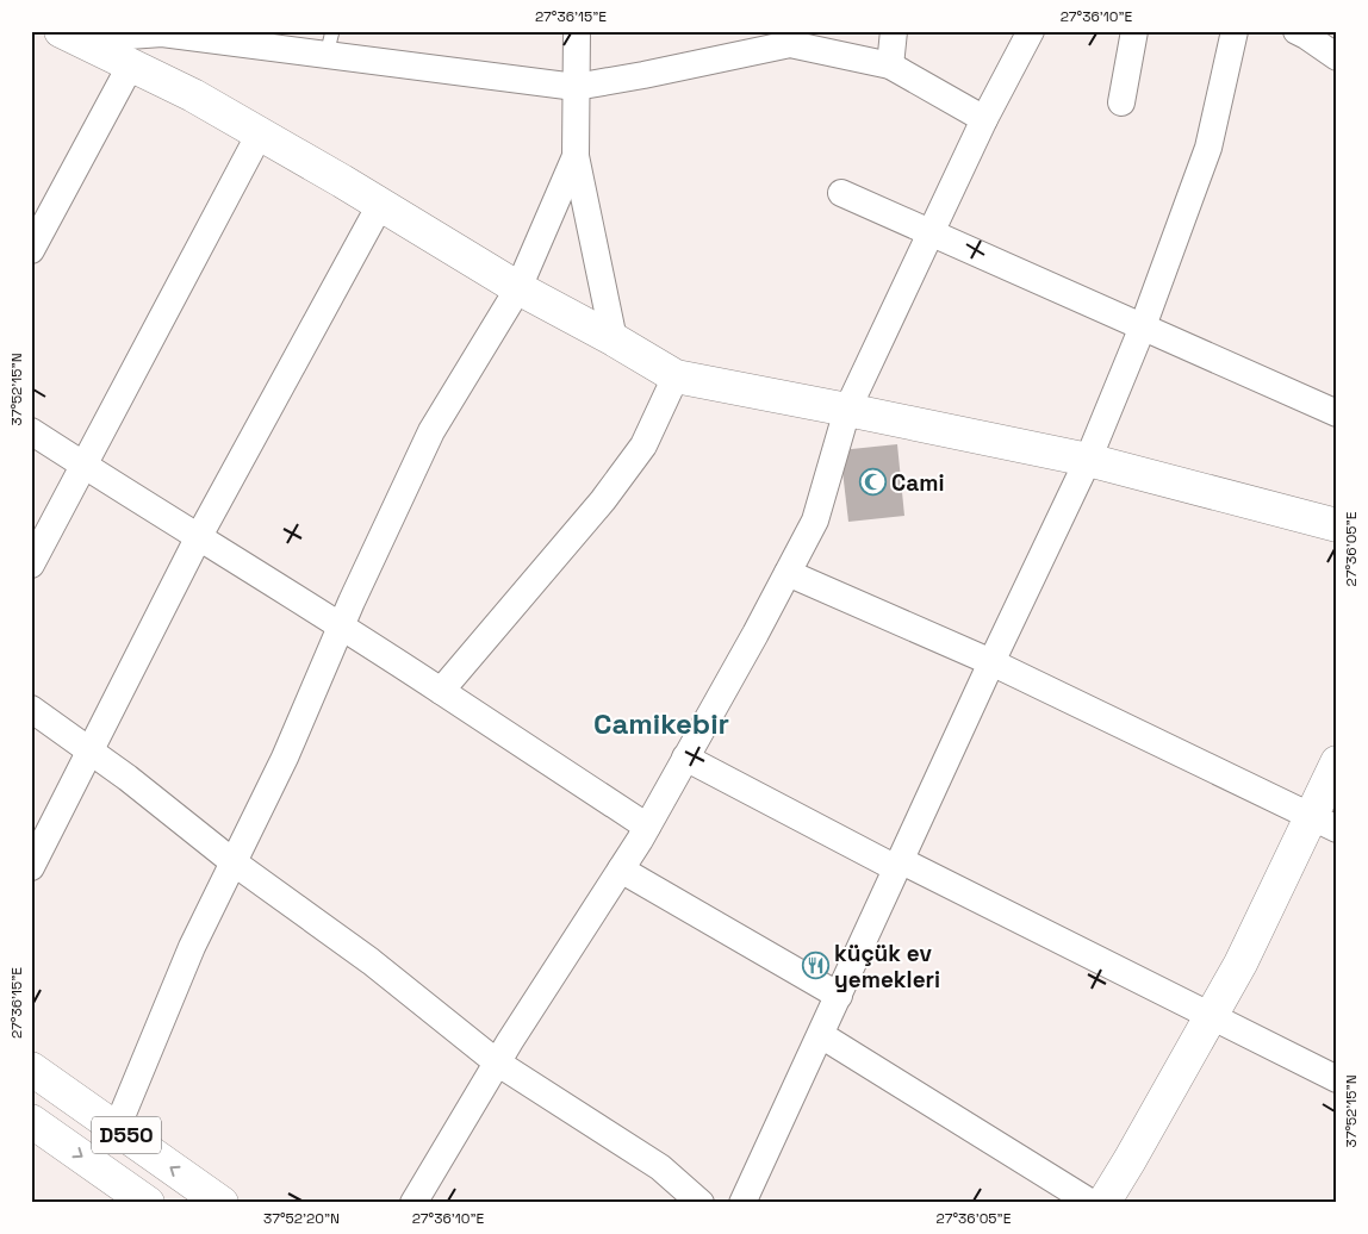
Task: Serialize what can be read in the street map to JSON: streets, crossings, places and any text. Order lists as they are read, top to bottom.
{
  "streets": {
    "main road": ["D550"]
  },
  "districts": ["Camikebir"],
  "places": {
    "mosque": ["Cami"],
    "restaurant": ["küçük ev yemekleri"]
  },
  "coordinates": [
    "27°36'15\"E",
    "27°36'10\"E",
    "37°52'15\"N",
    "27°36'05\"E",
    "37°52'20\"N"
  ]
}
